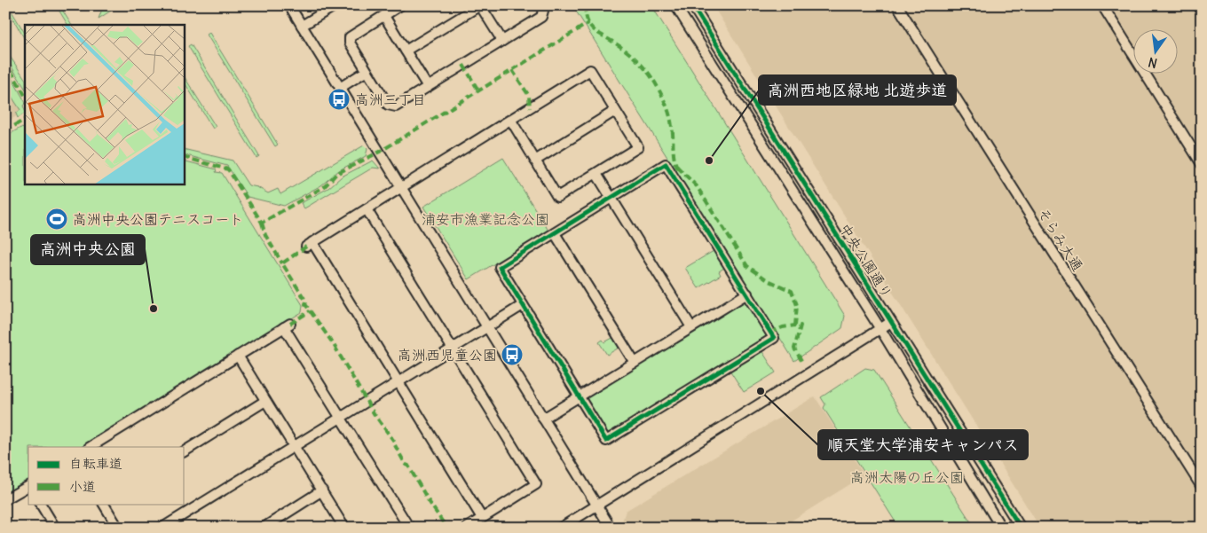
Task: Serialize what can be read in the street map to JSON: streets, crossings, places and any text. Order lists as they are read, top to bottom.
{
  "streets": {
    "street": ["そらみ大通", "中央公園通り"]
  },
  "parks": ["浦安市漁業記念公園", "高洲太陽の丘公園"],
  "places": {
    "bus stop": ["高洲三丁目", "高洲西児童公園"],
    "other": ["高洲西地区緑地 北遊歩道", "高洲中央公園", "順天堂大学浦安キャンパス"],
    "sports": ["高洲中央公園テニスコート"]
  },
  "legend": ["自転車道", "小道"],
  "north": "bottom"
}
